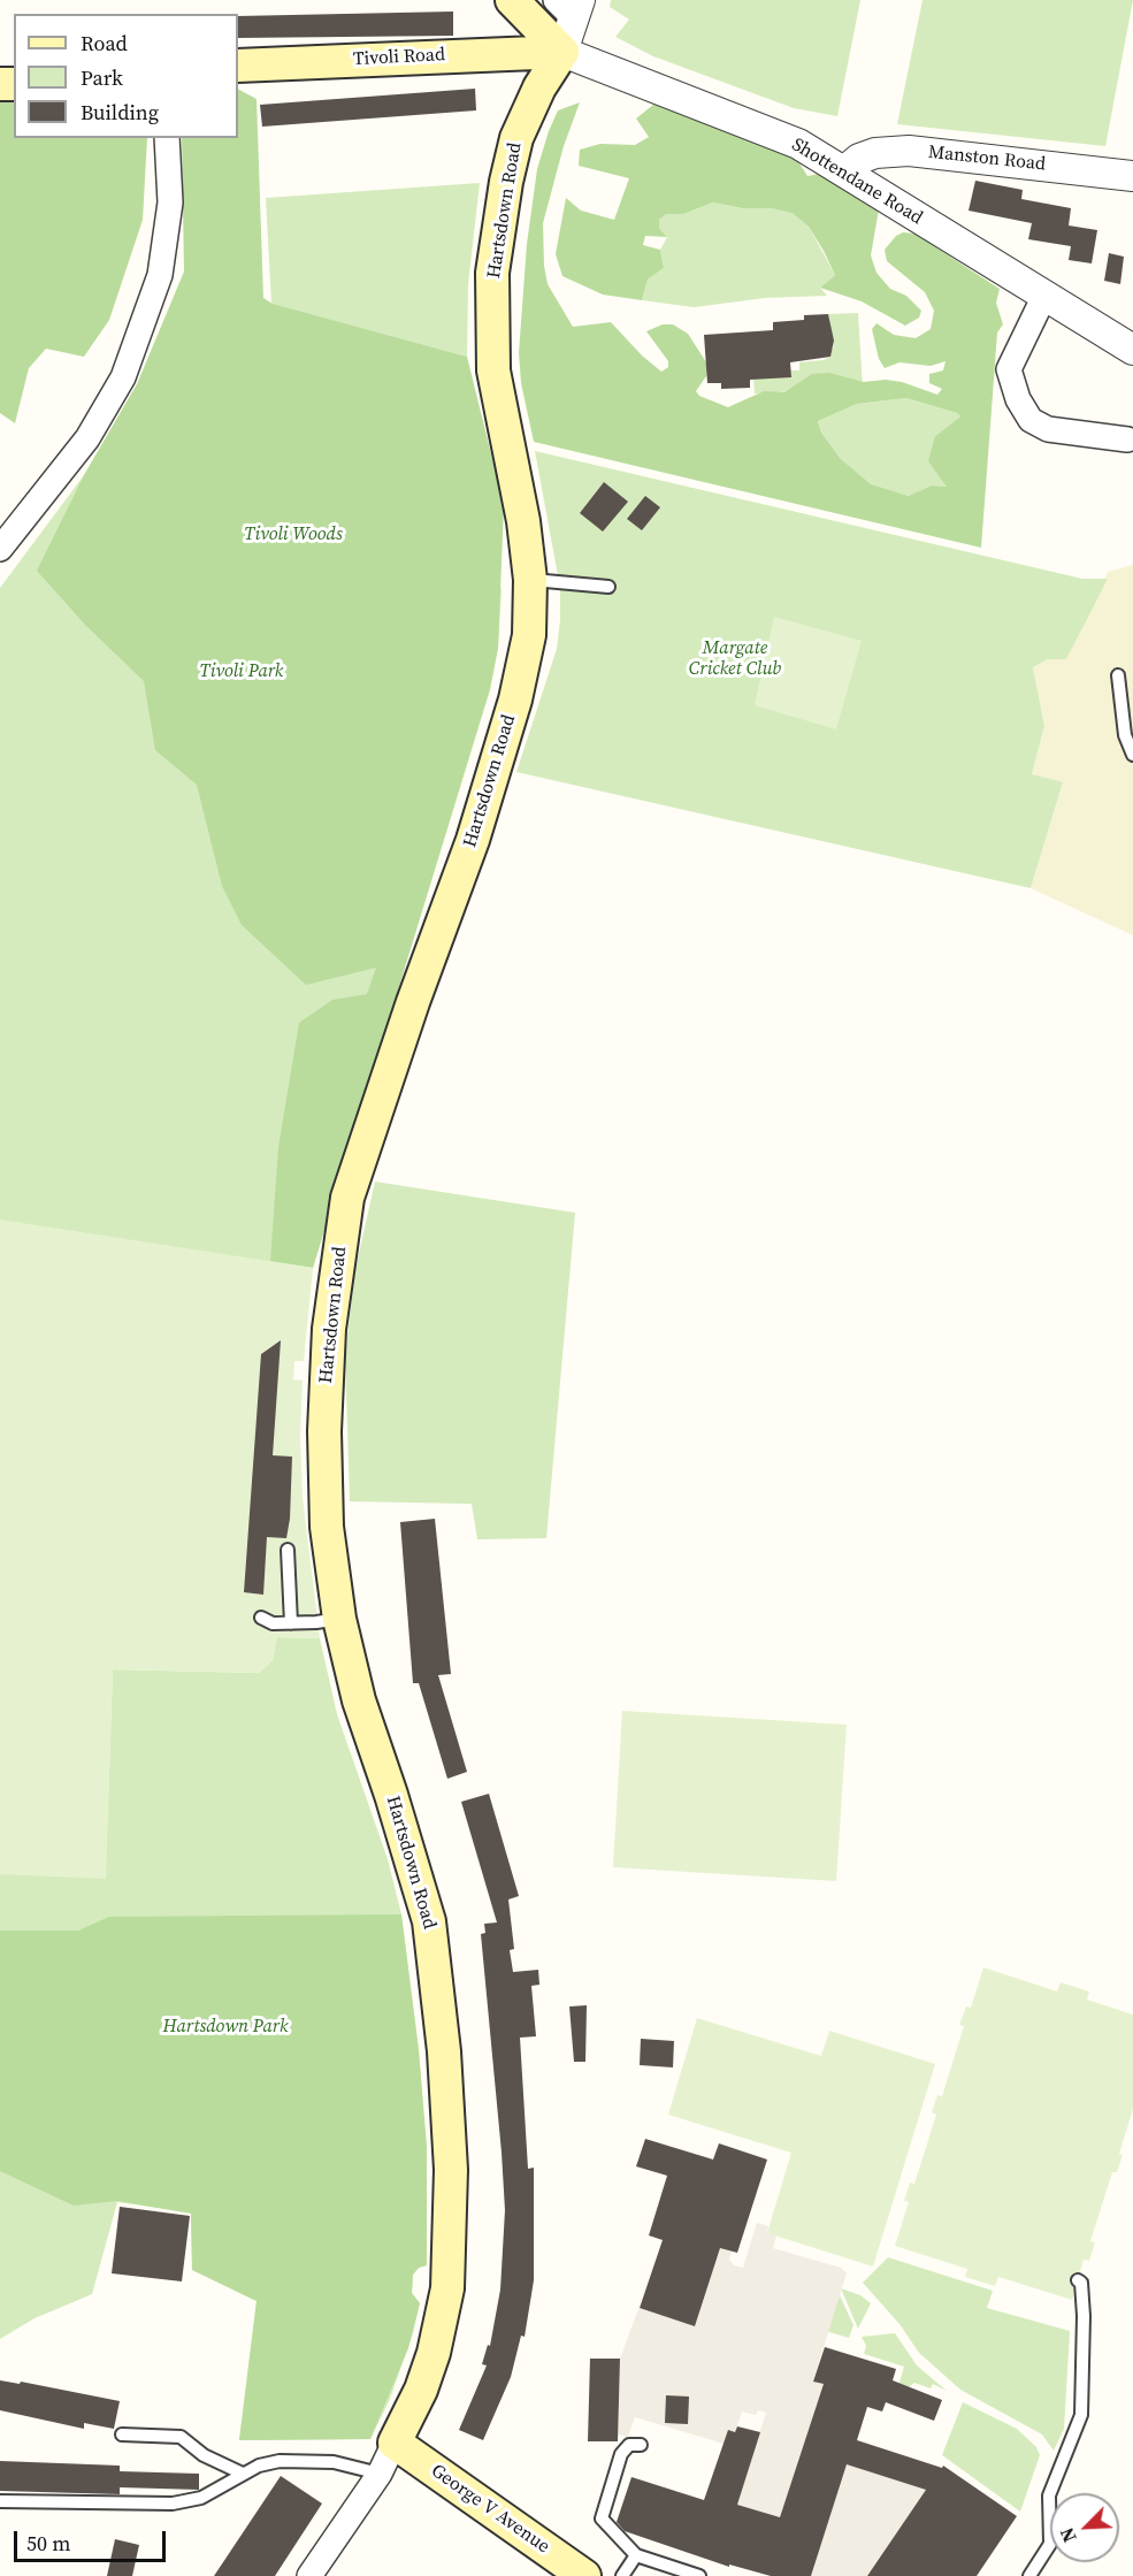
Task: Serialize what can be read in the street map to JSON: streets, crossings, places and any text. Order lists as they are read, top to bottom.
{
  "streets": {
    "main road": ["Tivoli Road", "Hartsdown Road", "George V Avenue"],
    "street": ["Manston Road", "Shottendane Road"]
  },
  "crossings": [
    ["Tivoli Road", "Shottendane Road"],
    ["Tivoli Road", "Hartsdown Road"],
    ["Manston Road", "Shottendane Road"],
    ["Shottendane Road", "Hartsdown Road"],
    ["Hartsdown Road", "George V Avenue"]
  ],
  "parks": [
    "Tivoli Woods",
    "Margate Cricket Club",
    "Tivoli Park",
    "Hartsdown Park"
  ],
  "legend": ["Road", "Park", "Building"],
  "scale_bar": "50 m",
  "north": "bottom left"
}
